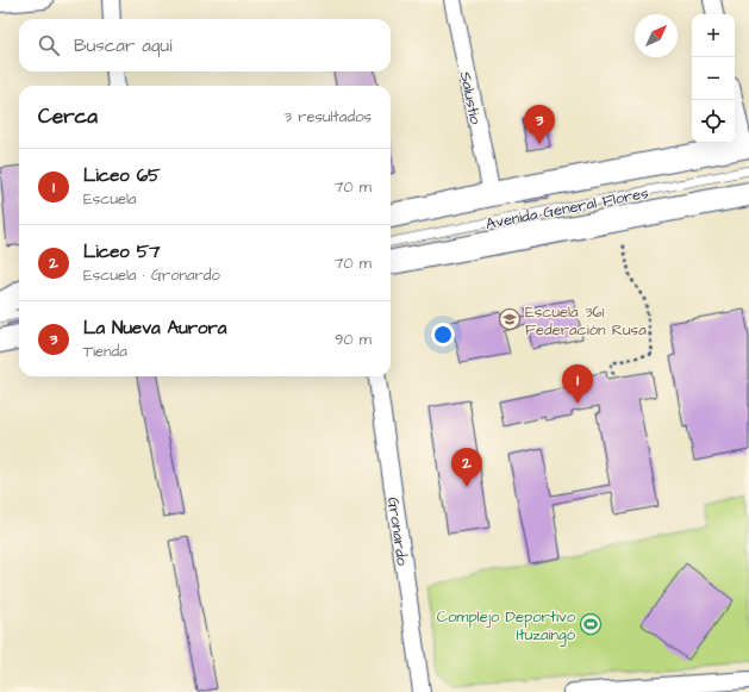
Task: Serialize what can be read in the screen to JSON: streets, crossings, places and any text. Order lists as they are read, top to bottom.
{
  "streets": {
    "main road": ["Avenida General Flores"],
    "street": ["Salustio", "Gronardo"]
  },
  "crossings": [
    ["Salustio", "Avenida General Flores"]
  ],
  "places": {
    "school or university": ["Escuela 361 Federación Rusa"],
    "sports": ["Complejo Deportivo Ituzaingó"]
  },
  "north": "top right",
  "page": {
    "map_buttons": ["+", "−"],
    "search": "Buscar aquí",
    "heading": ["Cerca", "3 resultados"],
    "pins": ["3", "1", "2"],
    "list": [
      {
        "mark": "1",
        "name": "Liceo 65",
        "note": "Escuela",
        "value": "70 m"
      },
      {
        "mark": "2",
        "name": "Liceo 57",
        "note": "Escuela · Gronardo",
        "value": "70 m"
      },
      {
        "mark": "3",
        "name": "La Nueva Aurora",
        "note": "Tienda",
        "value": "90 m"
      }
    ]
  }
}
